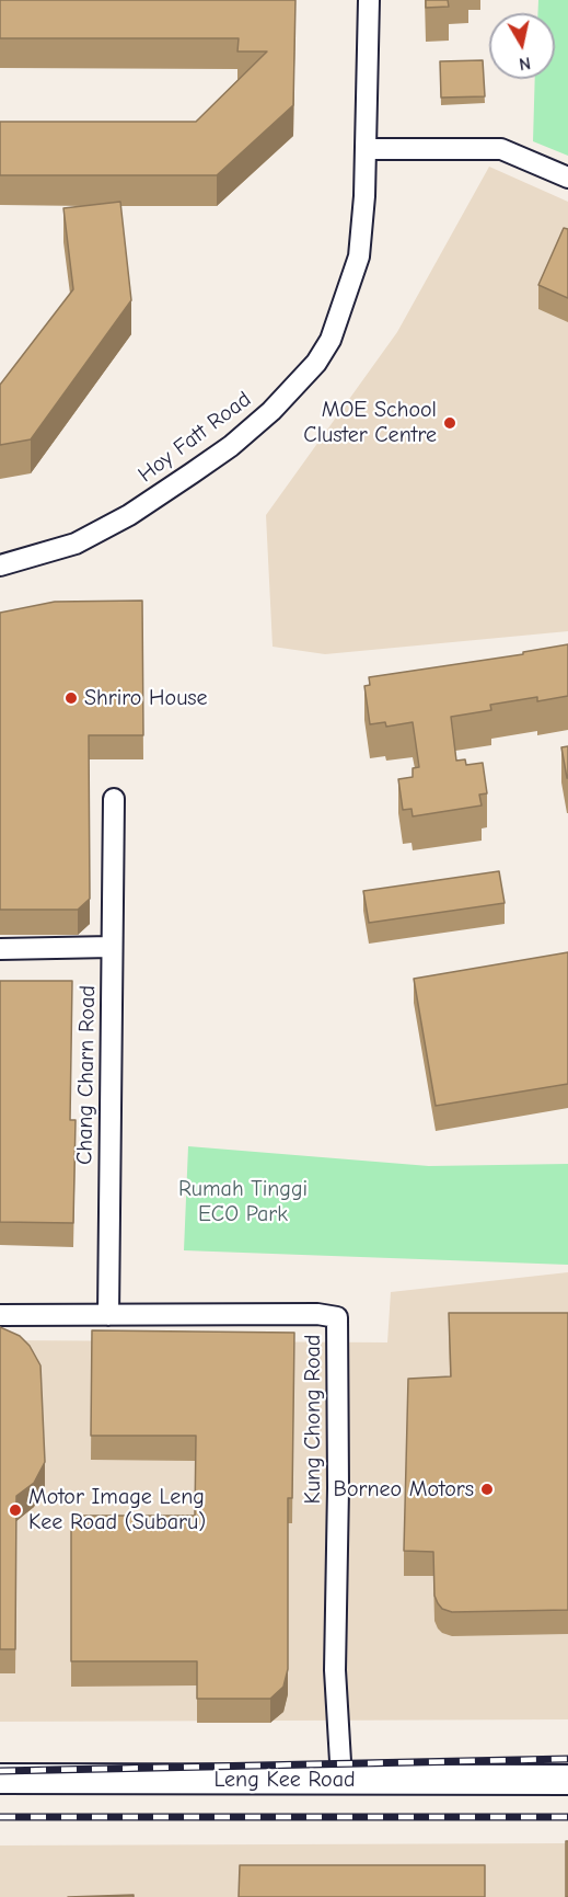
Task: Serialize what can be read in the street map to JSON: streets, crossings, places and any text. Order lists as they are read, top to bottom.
{
  "streets": {
    "street": [
      "Hoy Fatt Road",
      "Chang Charn Road",
      "Kung Chong Road",
      "Leng Kee Road"
    ]
  },
  "crossings": [
    ["Chang Charn Road", "Kung Chong Road"],
    ["Kung Chong Road", "Leng Kee Road"]
  ],
  "parks": ["Rumah Tinggi ECO Park"],
  "places": [
    "MOE School Cluster Centre",
    "Shriro House",
    "Borneo Motors",
    "Motor Image Leng Kee Road (Subaru)"
  ],
  "north": "bottom"
}
